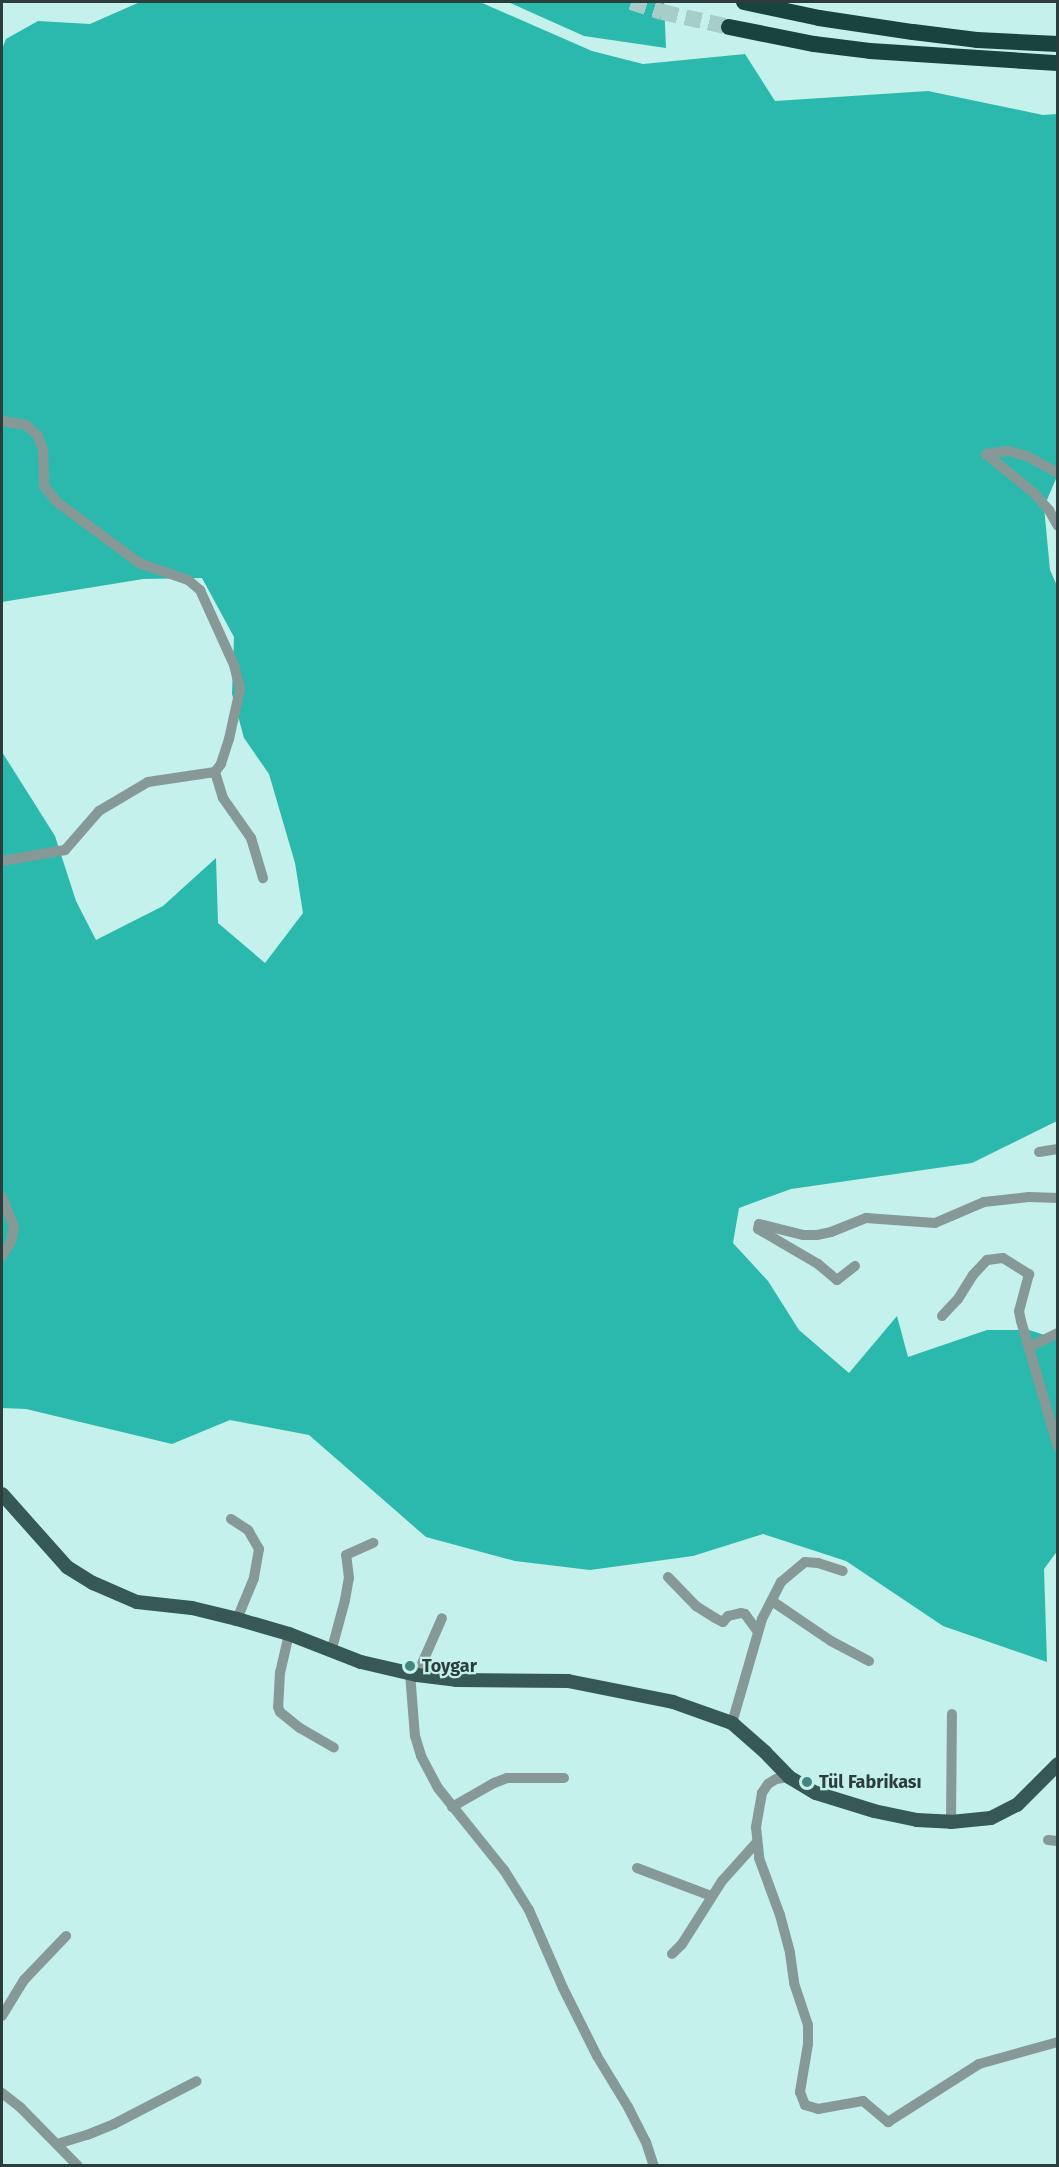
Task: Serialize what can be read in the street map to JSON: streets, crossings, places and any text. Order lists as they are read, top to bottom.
{
  "places": ["Toygar", "Tül Fabrikası"]
}
